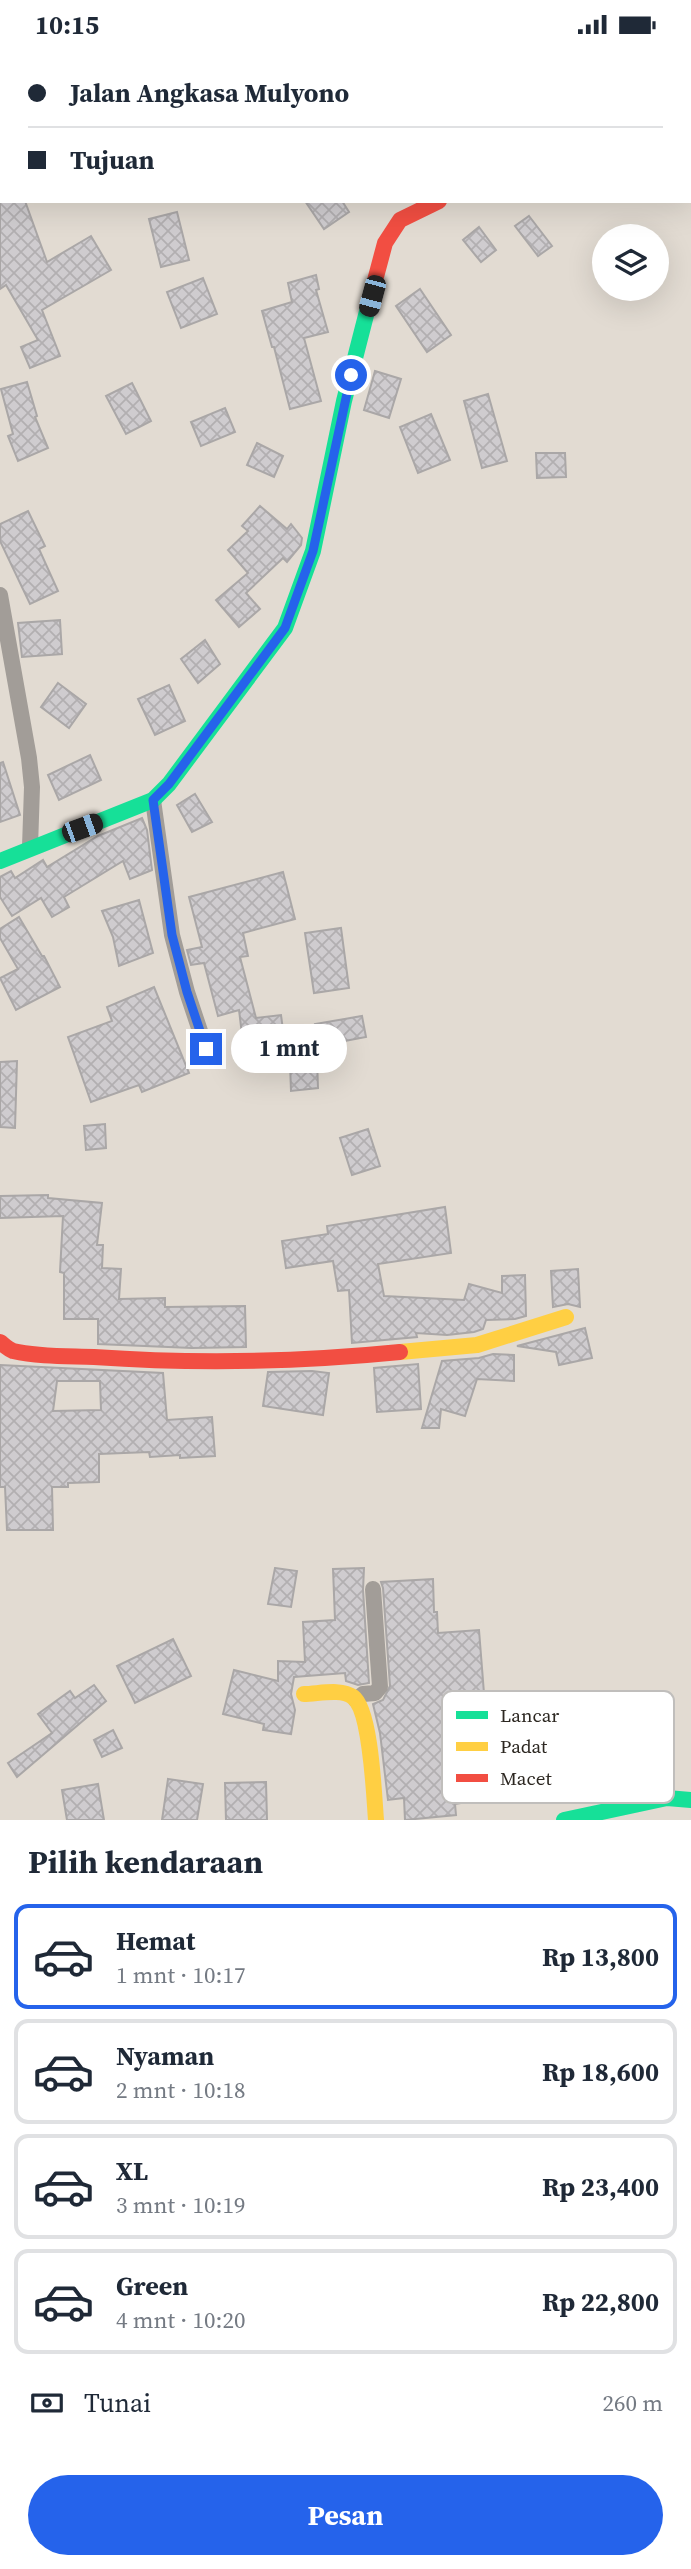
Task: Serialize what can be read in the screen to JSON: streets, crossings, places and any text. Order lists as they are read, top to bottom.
{
  "legend": ["Lancar", "Padat", "Macet"],
  "page": {
    "status": "10:15",
    "banner": ["Jalan Angkasa Mulyono", "Tujuan"],
    "bubble": "1 mnt",
    "heading": "Pilih kendaraan",
    "list": [
      {
        "name": "Hemat",
        "note": "1 mnt · 10:17",
        "value": "Rp 13,800"
      },
      {
        "name": "Nyaman",
        "note": "2 mnt · 10:18",
        "value": "Rp 18,600"
      },
      {
        "name": "XL",
        "note": "3 mnt · 10:19",
        "value": "Rp 23,400"
      },
      {
        "name": "Green",
        "note": "4 mnt · 10:20",
        "value": "Rp 22,800"
      }
    ],
    "pay": ["Tunai", "260 m"],
    "buttons": "Pesan"
  }
}
